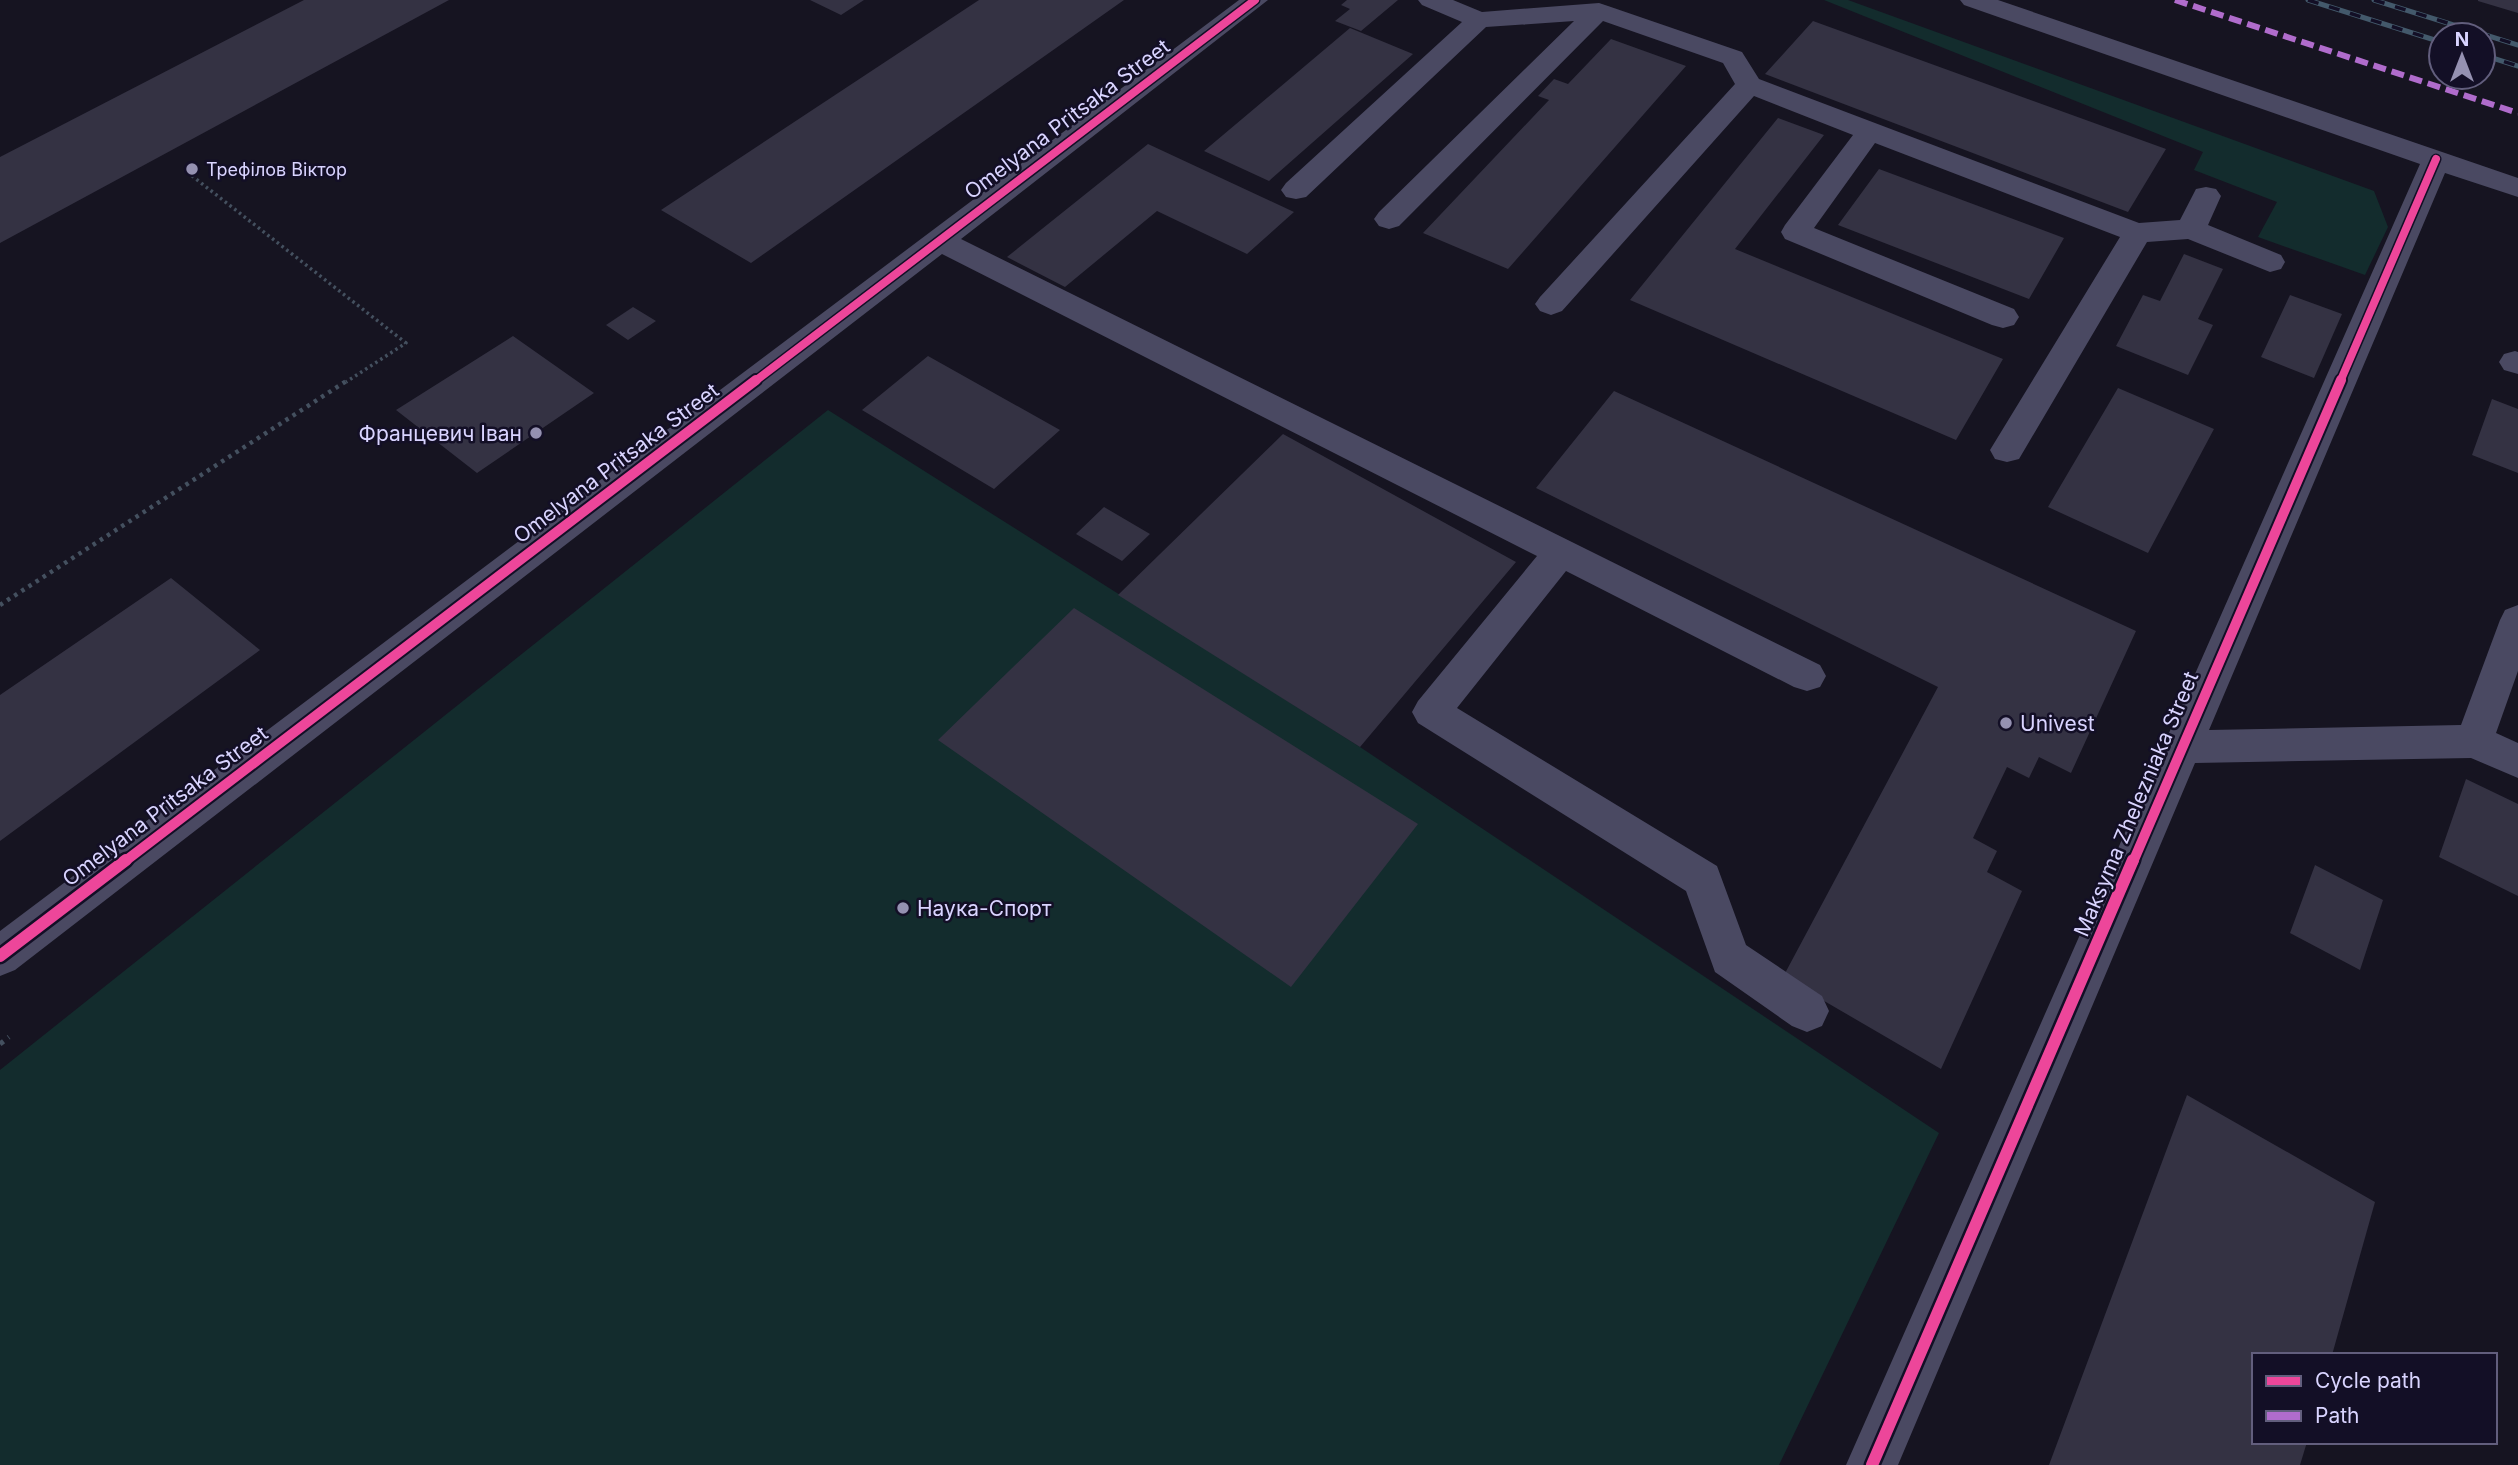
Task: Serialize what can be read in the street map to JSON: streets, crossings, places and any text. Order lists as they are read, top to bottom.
{
  "streets": {
    "street": ["Omelyana Pritsaka Street", "Maksyma Zhelezniaka Street"]
  },
  "places": [
    "Трефілов Віктор",
    "Францевич Іван",
    "Univest",
    "Наука-Спорт"
  ],
  "legend": ["Cycle path", "Path"],
  "north": "top"
}
